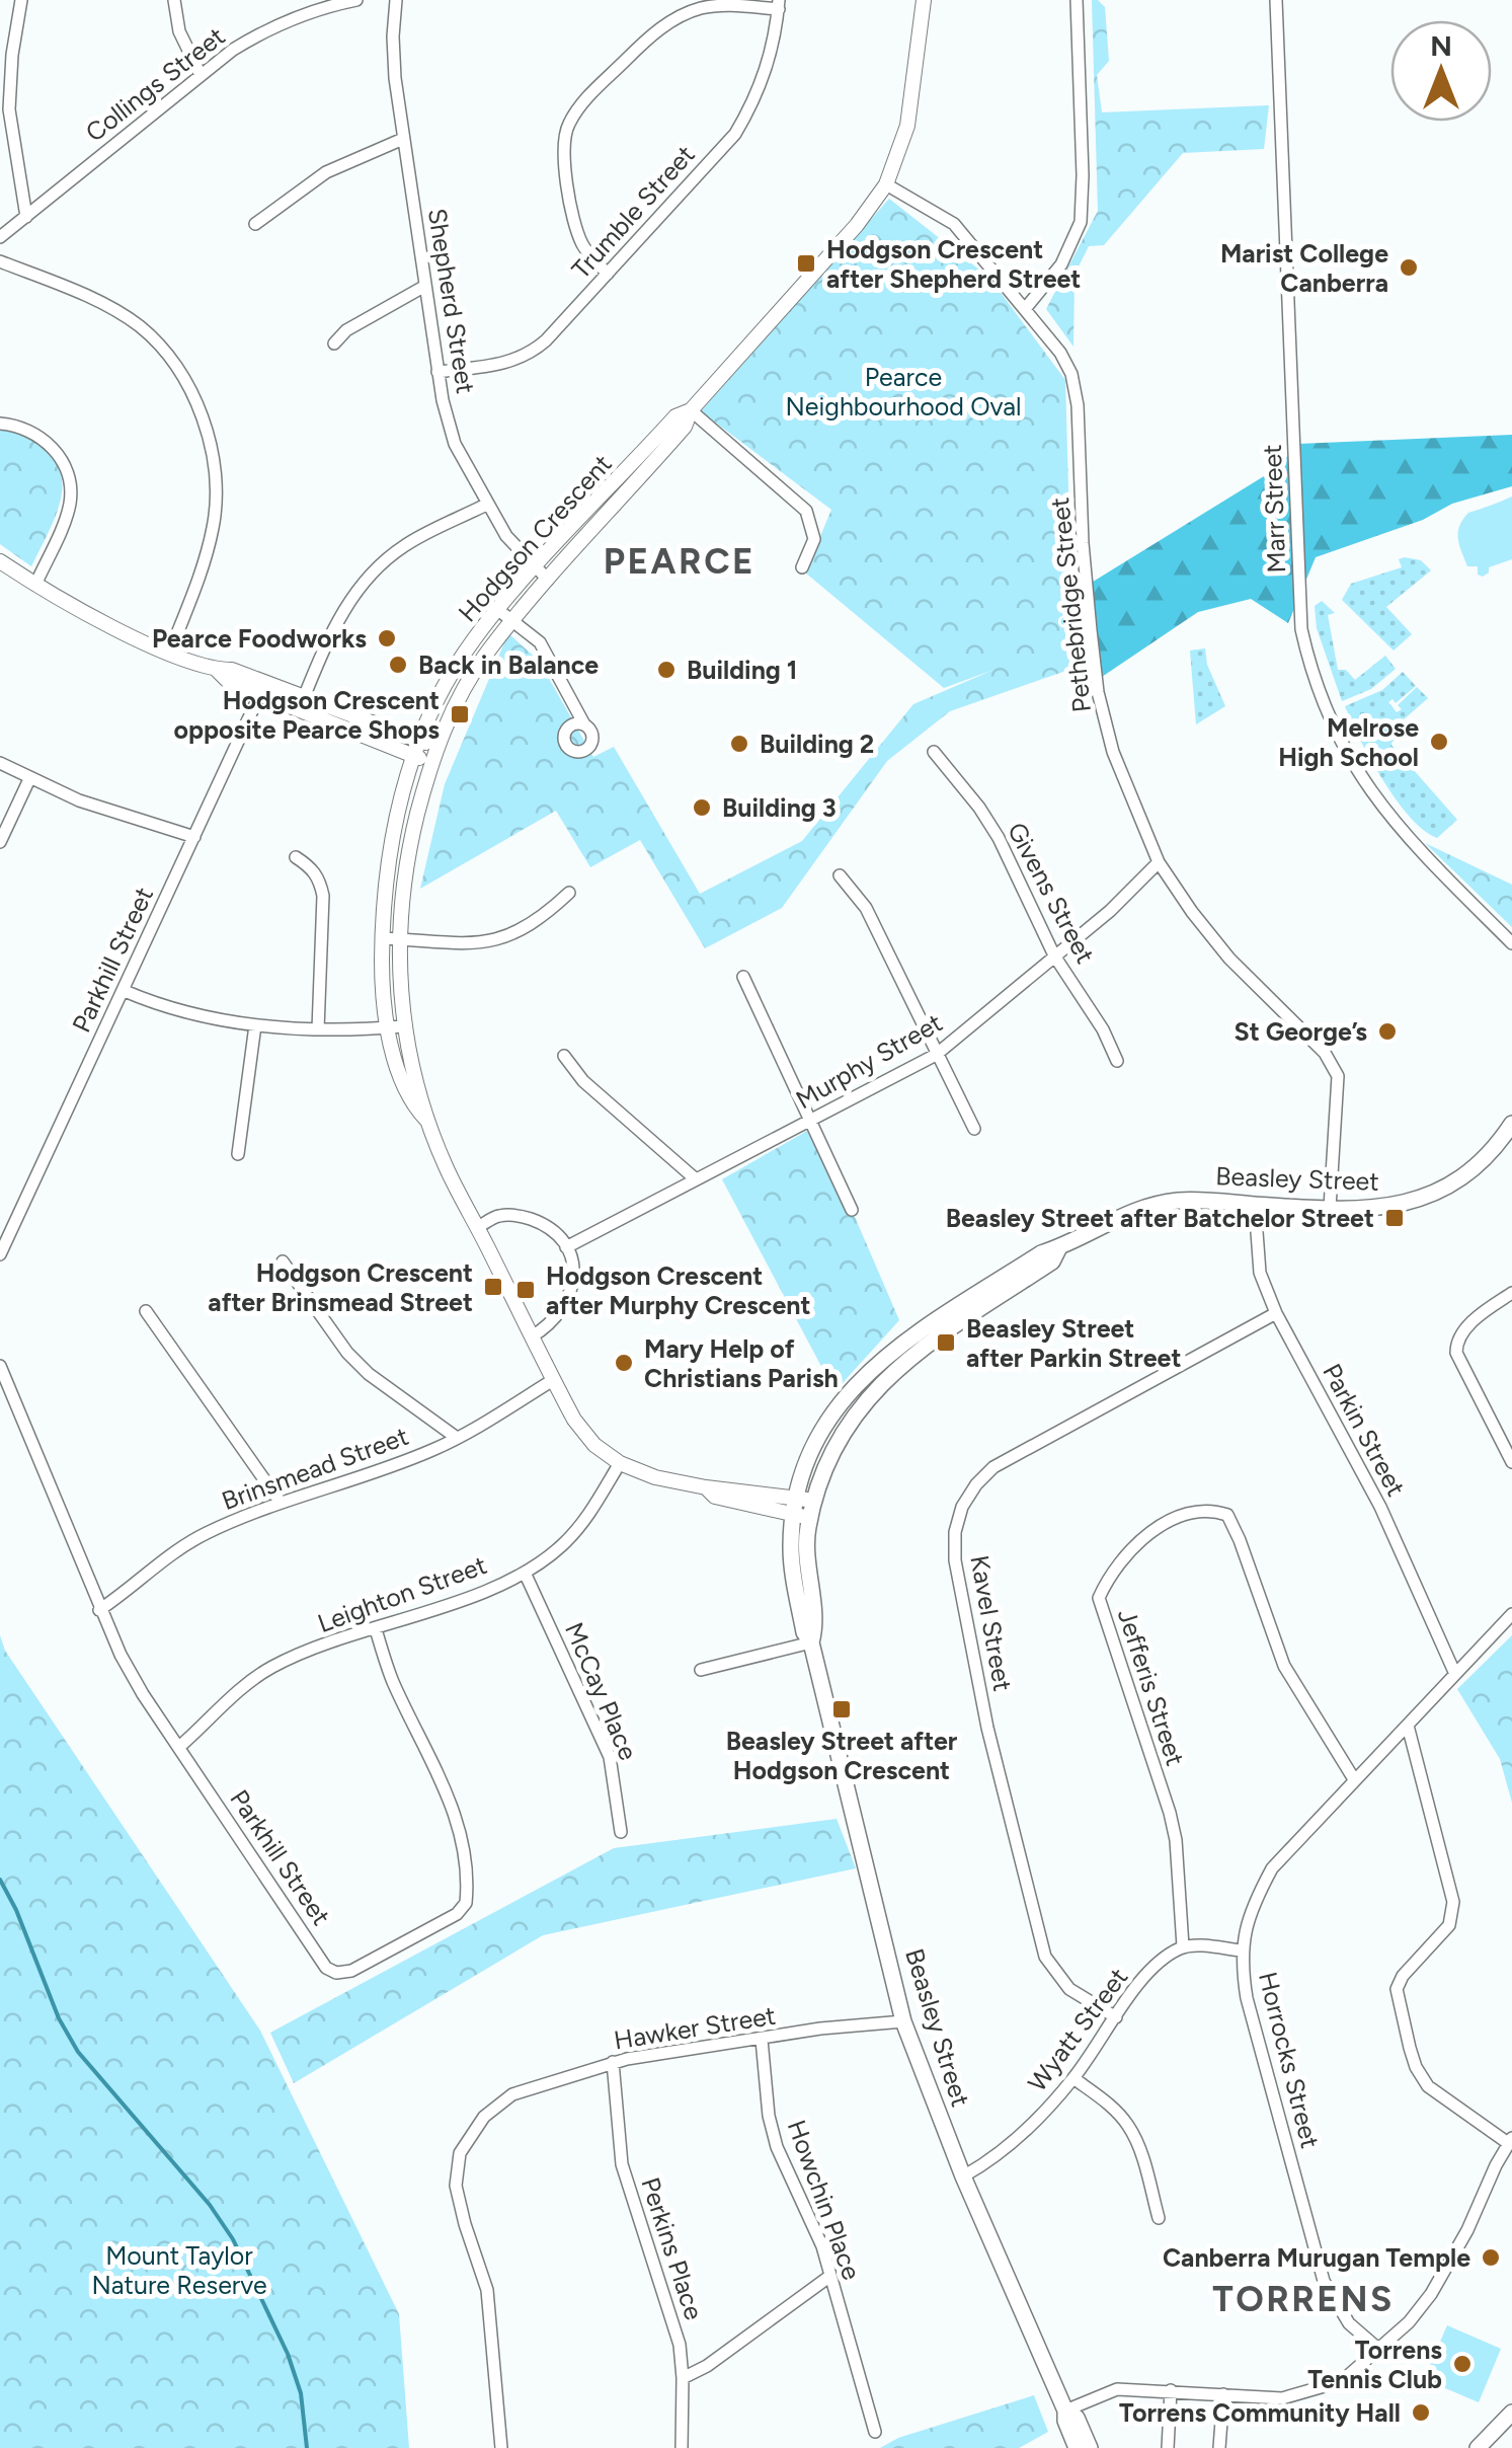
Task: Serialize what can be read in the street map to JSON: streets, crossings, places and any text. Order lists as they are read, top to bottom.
{
  "streets": {
    "main road": ["Beasley Street"],
    "street": [
      "Collings Street",
      "Trumble Street",
      "Shepherd Street",
      "Marr Street",
      "Hodgson Crescent",
      "Pethebridge Street",
      "Givens Street",
      "Parkhill Street",
      "Murphy Street",
      "Parkin Street",
      "Brinsmead Street",
      "Leighton Street",
      "Kavel Street",
      "Jefferis Street",
      "McCay Place",
      "Hawker Street",
      "Wyatt Street",
      "Horrocks Street",
      "Howchin Place",
      "Perkins Place"
    ]
  },
  "crossings": [
    ["Trumble Street", "Shepherd Street"],
    ["Shepherd Street", "Hodgson Crescent"],
    ["Hodgson Crescent", "Pethebridge Street"],
    ["Hodgson Crescent", "Beasley Street"],
    ["Hodgson Crescent", "Brinsmead Street"],
    ["Hodgson Crescent", "Leighton Street"],
    ["Pethebridge Street", "Murphy Street"],
    ["Pethebridge Street", "Beasley Street"],
    ["Givens Street", "Murphy Street"],
    ["Parkhill Street", "Brinsmead Street"],
    ["Parkhill Street", "Leighton Street"],
    ["Beasley Street", "Parkin Street"],
    ["Beasley Street", "Hawker Street"],
    ["Beasley Street", "Wyatt Street"],
    ["Parkin Street", "Kavel Street"],
    ["Parkin Street", "Horrocks Street"],
    ["Leighton Street", "McCay Place"],
    ["Kavel Street", "Wyatt Street"],
    ["Jefferis Street", "Wyatt Street"],
    ["Jefferis Street", "Horrocks Street"],
    ["Hawker Street", "Howchin Place"],
    ["Hawker Street", "Perkins Place"]
  ],
  "districts": ["PEARCE", "TORRENS"],
  "parks": ["Pearce Neighbourhood Oval", "Mount Taylor Nature Reserve"],
  "places": {
    "transit": [
      "Hodgson Crescent after Shepherd Street",
      "Hodgson Crescent opposite Pearce Shops",
      "Beasley Street after Batchelor Street",
      "Hodgson Crescent after Brinsmead Street",
      "Hodgson Crescent after Murphy Crescent",
      "Beasley Street after Parkin Street",
      "Beasley Street after Hodgson Crescent"
    ],
    "other": [
      "Marist College Canberra",
      "Pearce Foodworks",
      "Back in Balance",
      "Building 1",
      "Melrose High School",
      "Building 2",
      "Building 3",
      "St George’s",
      "Mary Help of Christians Parish",
      "Canberra Murugan Temple",
      "Torrens Tennis Club",
      "Torrens Community Hall"
    ]
  },
  "north": "top"
}
